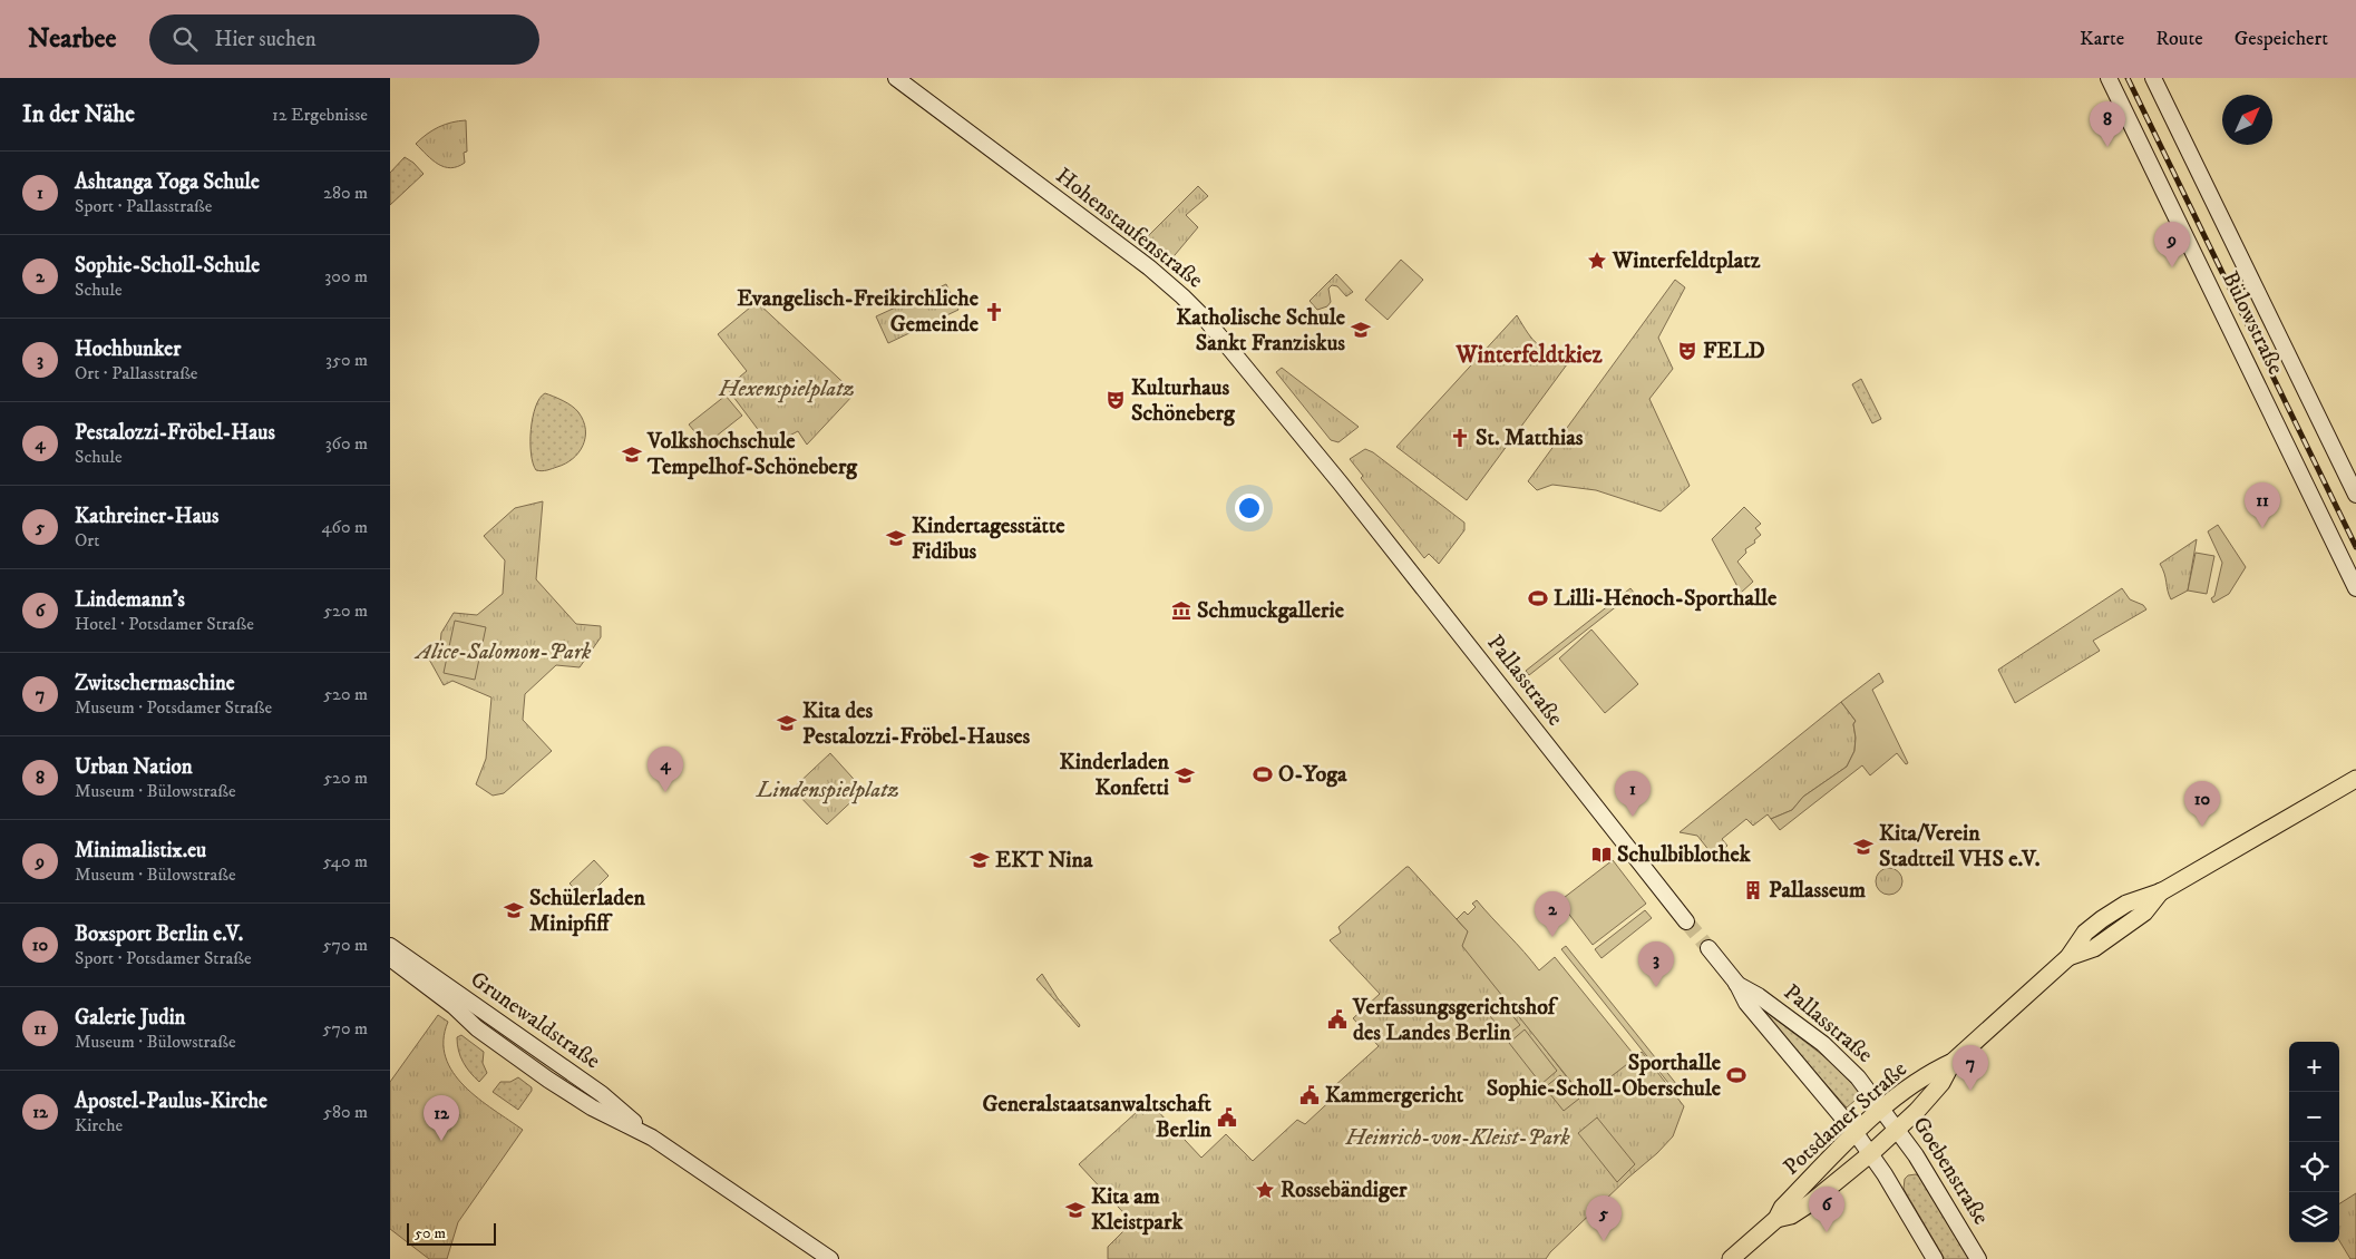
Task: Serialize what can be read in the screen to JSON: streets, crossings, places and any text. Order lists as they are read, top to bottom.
{
  "streets": {
    "main road": [
      "Hohenstaufenstraße",
      "Bülowstraße",
      "Pallasstraße",
      "Grunewaldstraße",
      "Potsdamer Straße",
      "Goebenstraße"
    ]
  },
  "crossings": [
    ["Hohenstaufenstraße", "Pallasstraße"],
    ["Pallasstraße", "Potsdamer Straße"],
    ["Pallasstraße", "Goebenstraße"],
    ["Potsdamer Straße", "Goebenstraße"]
  ],
  "districts": ["Winterfeldtkiez"],
  "parks": [
    "Hexenspielplatz",
    "Alice-Salomon-Park",
    "Lindenspielplatz",
    "Heinrich-von-Kleist-Park"
  ],
  "places": {
    "place": ["Winterfeldtplatz", "Rossebändiger"],
    "church": ["Evangelisch-Freikirchliche Gemeinde", "St. Matthias"],
    "school or university": [
      "Katholische Schule Sankt Franziskus",
      "Volkshochschule Tempelhof-Schöneberg",
      "Kindertagesstätte Fidibus",
      "Kita des Pestalozzi-Fröbel-Hauses",
      "Kinderladen Konfetti",
      "Kita/Verein Stadtteil VHS e.V.",
      "EKT Nina",
      "Schülerladen Minipfiff",
      "Kita am Kleistpark"
    ],
    "theatre": ["FELD", "Kulturhaus Schöneberg"],
    "sports": ["Lilli-Henoch-Sporthalle", "O-Yoga", "Sporthalle Sophie-Scholl-Oberschule"],
    "museum": ["Schmuckgallerie"],
    "library": ["Schulbiblothek"],
    "building": ["Pallasseum"],
    "public building": ["Verfassungsgerichtshof des Landes Berlin", "Kammergericht", "Generalstaatsanwaltschaft Berlin"]
  },
  "scale_bar": "50 m",
  "north": "top right",
  "page": {
    "header": "Nearbee",
    "search": "Hier suchen",
    "nav": ["Karte", "Route", "Gespeichert"],
    "heading": ["In der Nähe", "12 Ergebnisse"],
    "pins": [
      "8",
      "9",
      "11",
      "4",
      "1",
      "10",
      "2",
      "3",
      "7",
      "12",
      "6",
      "5"
    ],
    "list": [
      {
        "mark": "1",
        "name": "Ashtanga Yoga Schule",
        "note": "Sport · Pallasstraße",
        "value": "280 m"
      },
      {
        "mark": "2",
        "name": "Sophie-Scholl-Schule",
        "note": "Schule",
        "value": "300 m"
      },
      {
        "mark": "3",
        "name": "Hochbunker",
        "note": "Ort · Pallasstraße",
        "value": "350 m"
      },
      {
        "mark": "4",
        "name": "Pestalozzi-Fröbel-Haus",
        "note": "Schule",
        "value": "360 m"
      },
      {
        "mark": "5",
        "name": "Kathreiner-Haus",
        "note": "Ort",
        "value": "460 m"
      },
      {
        "mark": "6",
        "name": "Lindemann's",
        "note": "Hotel · Potsdamer Straße",
        "value": "520 m"
      },
      {
        "mark": "7",
        "name": "Zwitschermaschine",
        "note": "Museum · Potsdamer Straße",
        "value": "520 m"
      },
      {
        "mark": "8",
        "name": "Urban Nation",
        "note": "Museum · Bülowstraße",
        "value": "520 m"
      },
      {
        "mark": "9",
        "name": "Minimalistix.eu",
        "note": "Museum · Bülowstraße",
        "value": "540 m"
      },
      {
        "mark": "10",
        "name": "Boxsport Berlin e.V.",
        "note": "Sport · Potsdamer Straße",
        "value": "570 m"
      },
      {
        "mark": "11",
        "name": "Galerie Judin",
        "note": "Museum · Bülowstraße",
        "value": "570 m"
      },
      {
        "mark": "12",
        "name": "Apostel-Paulus-Kirche",
        "note": "Kirche",
        "value": "580 m"
      }
    ],
    "map_buttons": ["+", "−"],
    "scale": "50 m"
  }
}
